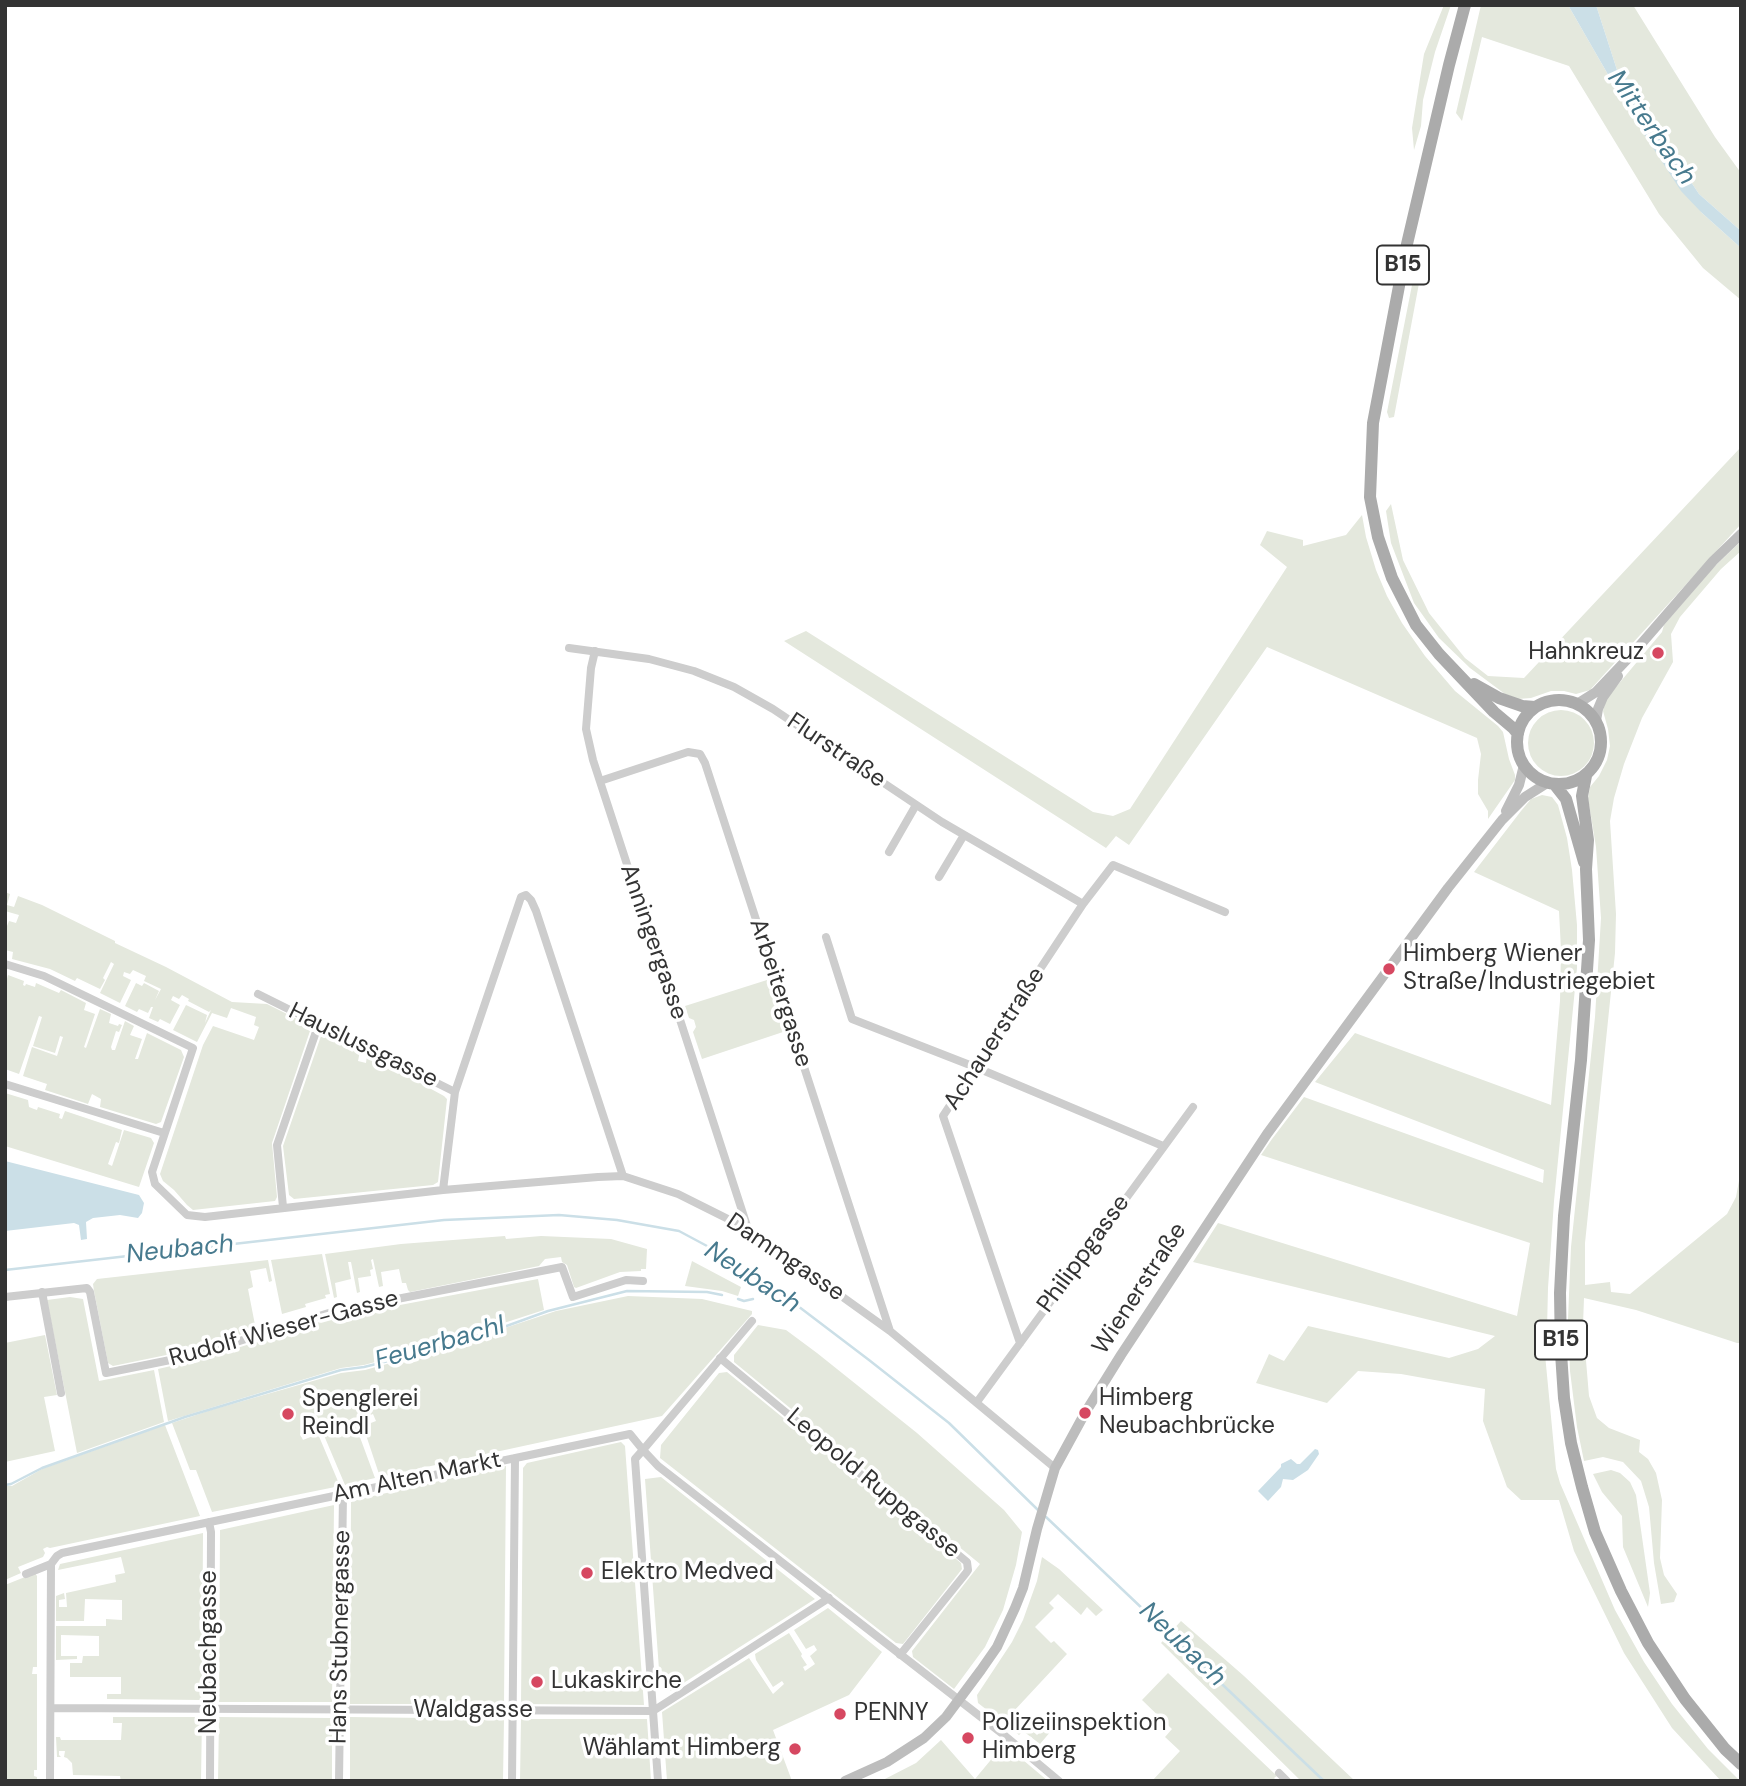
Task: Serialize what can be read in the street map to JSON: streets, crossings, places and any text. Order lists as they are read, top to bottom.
{
  "streets": {
    "main road": ["B15"],
    "street": [
      "Flurstraße",
      "Anningergasse",
      "Arbeitergasse",
      "Achauerstraße",
      "Hauslussgasse",
      "Philippgasse",
      "Dammgasse",
      "Wienerstraße",
      "Rudolf Wieser-Gasse",
      "Am Alten Markt",
      "Leopold Ruppgasse",
      "Hans Stubnergasse",
      "Neubachgasse",
      "Waldgasse"
    ]
  },
  "crossings": [
    ["B15", "Wienerstraße"],
    ["Flurstraße", "Anningergasse"],
    ["Flurstraße", "Achauerstraße"],
    ["Anningergasse", "Arbeitergasse"],
    ["Anningergasse", "Dammgasse"],
    ["Arbeitergasse", "Dammgasse"],
    ["Achauerstraße", "Philippgasse"],
    ["Hauslussgasse", "Dammgasse"],
    ["Philippgasse", "Dammgasse"],
    ["Dammgasse", "Wienerstraße"],
    ["Am Alten Markt", "Hans Stubnergasse"],
    ["Am Alten Markt", "Neubachgasse"],
    ["Hans Stubnergasse", "Waldgasse"],
    ["Neubachgasse", "Waldgasse"]
  ],
  "water": ["Mitterbach", "Neubach", "Feuerbachl"],
  "places": [
    "Hahnkreuz",
    "Himberg Wiener Straße/Industriegebiet",
    "Himberg Neubachbrücke",
    "Spenglerei Reindl",
    "Elektro Medved",
    "Lukaskirche",
    "PENNY",
    "Polizeiinspektion Himberg",
    "Wählamt Himberg"
  ]
}
